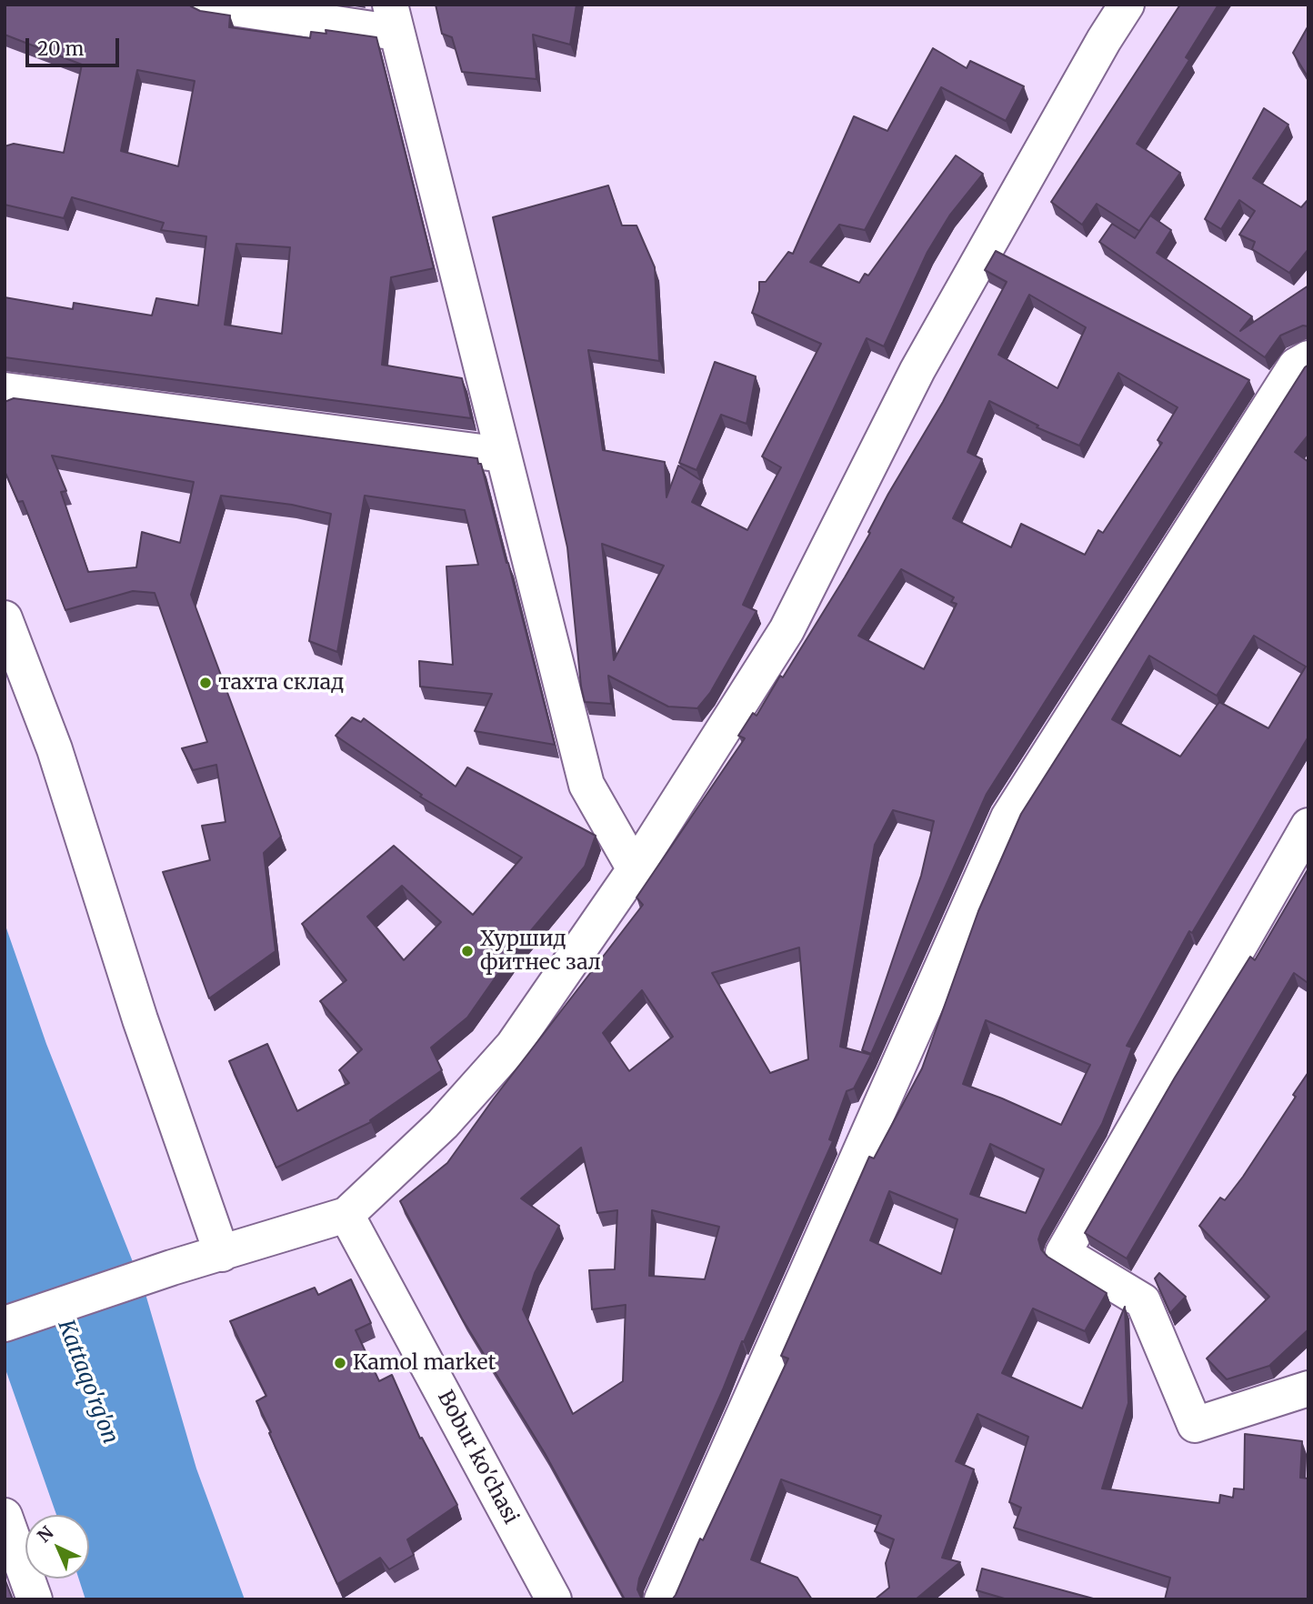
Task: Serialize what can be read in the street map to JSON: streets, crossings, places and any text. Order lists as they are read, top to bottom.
{
  "streets": {
    "street": ["Bobur ko'chasi"]
  },
  "water": ["Kattaqo'rg'on"],
  "places": ["тахта склад", "Хуршид фитнес зал", "Kamol market"],
  "scale_bar": "20 m",
  "north": "top left"
}
